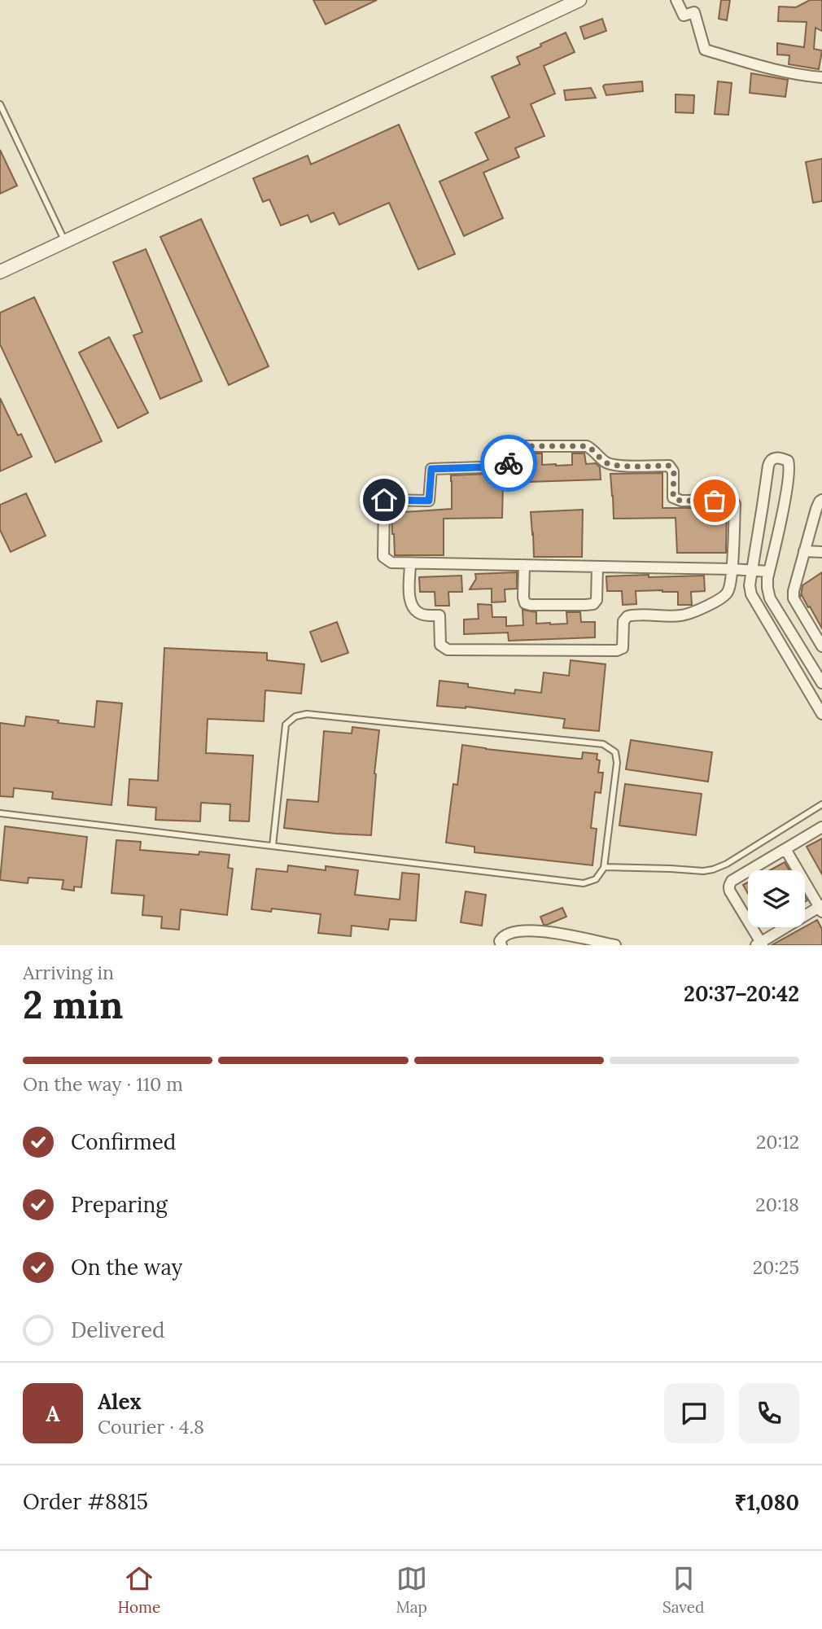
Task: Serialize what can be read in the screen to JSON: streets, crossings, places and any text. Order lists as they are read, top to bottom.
{
  "page": {
    "heading": ["2 min", "Arriving in", "20:37–20:42"],
    "panel": [
      "Alex",
      "Courier · 4.8",
      "Order #8815",
      "₹1,080"
    ],
    "bar": "On the way · 110 m",
    "list": [
      ["Confirmed", "20:12"],
      ["Preparing", "20:18"],
      ["On the way", "20:25"],
      "Delivered"
    ],
    "round": "A",
    "tabs": ["Home", "Map", "Saved"]
  }
}
